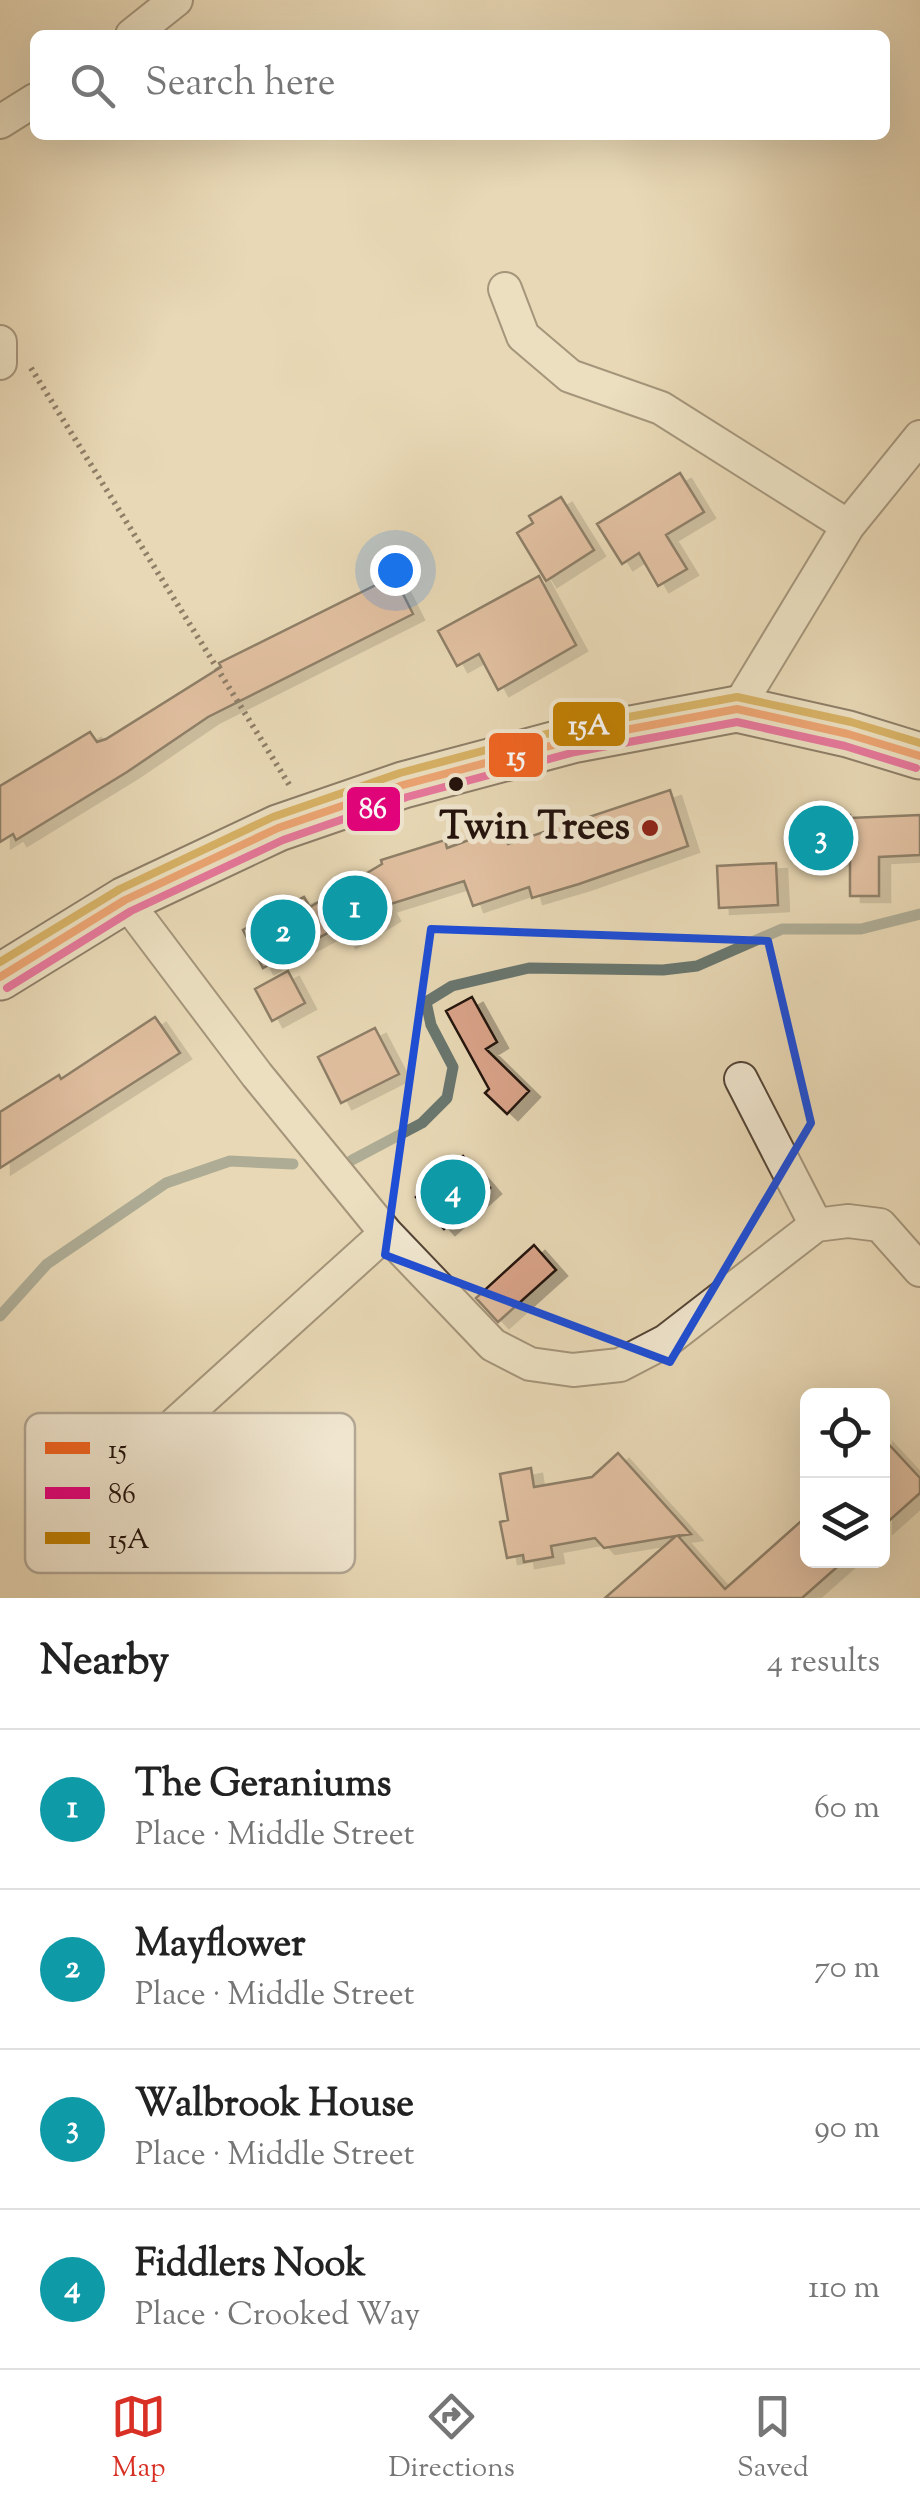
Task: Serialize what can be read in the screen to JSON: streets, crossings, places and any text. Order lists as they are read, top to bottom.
{
  "places": ["Twin Trees"],
  "lines": ["transit line 15A", "transit line 15", "transit line 86"],
  "legend": ["15", "86", "15A"],
  "page": {
    "search": "Search here",
    "pins": [
      "3",
      "1",
      "2",
      "4"
    ],
    "heading": ["Nearby", "4 results"],
    "list": [
      {
        "mark": "1",
        "name": "The Geraniums",
        "note": "Place · Middle Street",
        "value": "60 m"
      },
      {
        "mark": "2",
        "name": "Mayflower",
        "note": "Place · Middle Street",
        "value": "70 m"
      },
      {
        "mark": "3",
        "name": "Walbrook House",
        "note": "Place · Middle Street",
        "value": "90 m"
      },
      {
        "mark": "4",
        "name": "Fiddlers Nook",
        "note": "Place · Crooked Way",
        "value": "110 m"
      }
    ],
    "nav": ["Map", "Directions", "Saved"]
  }
}
